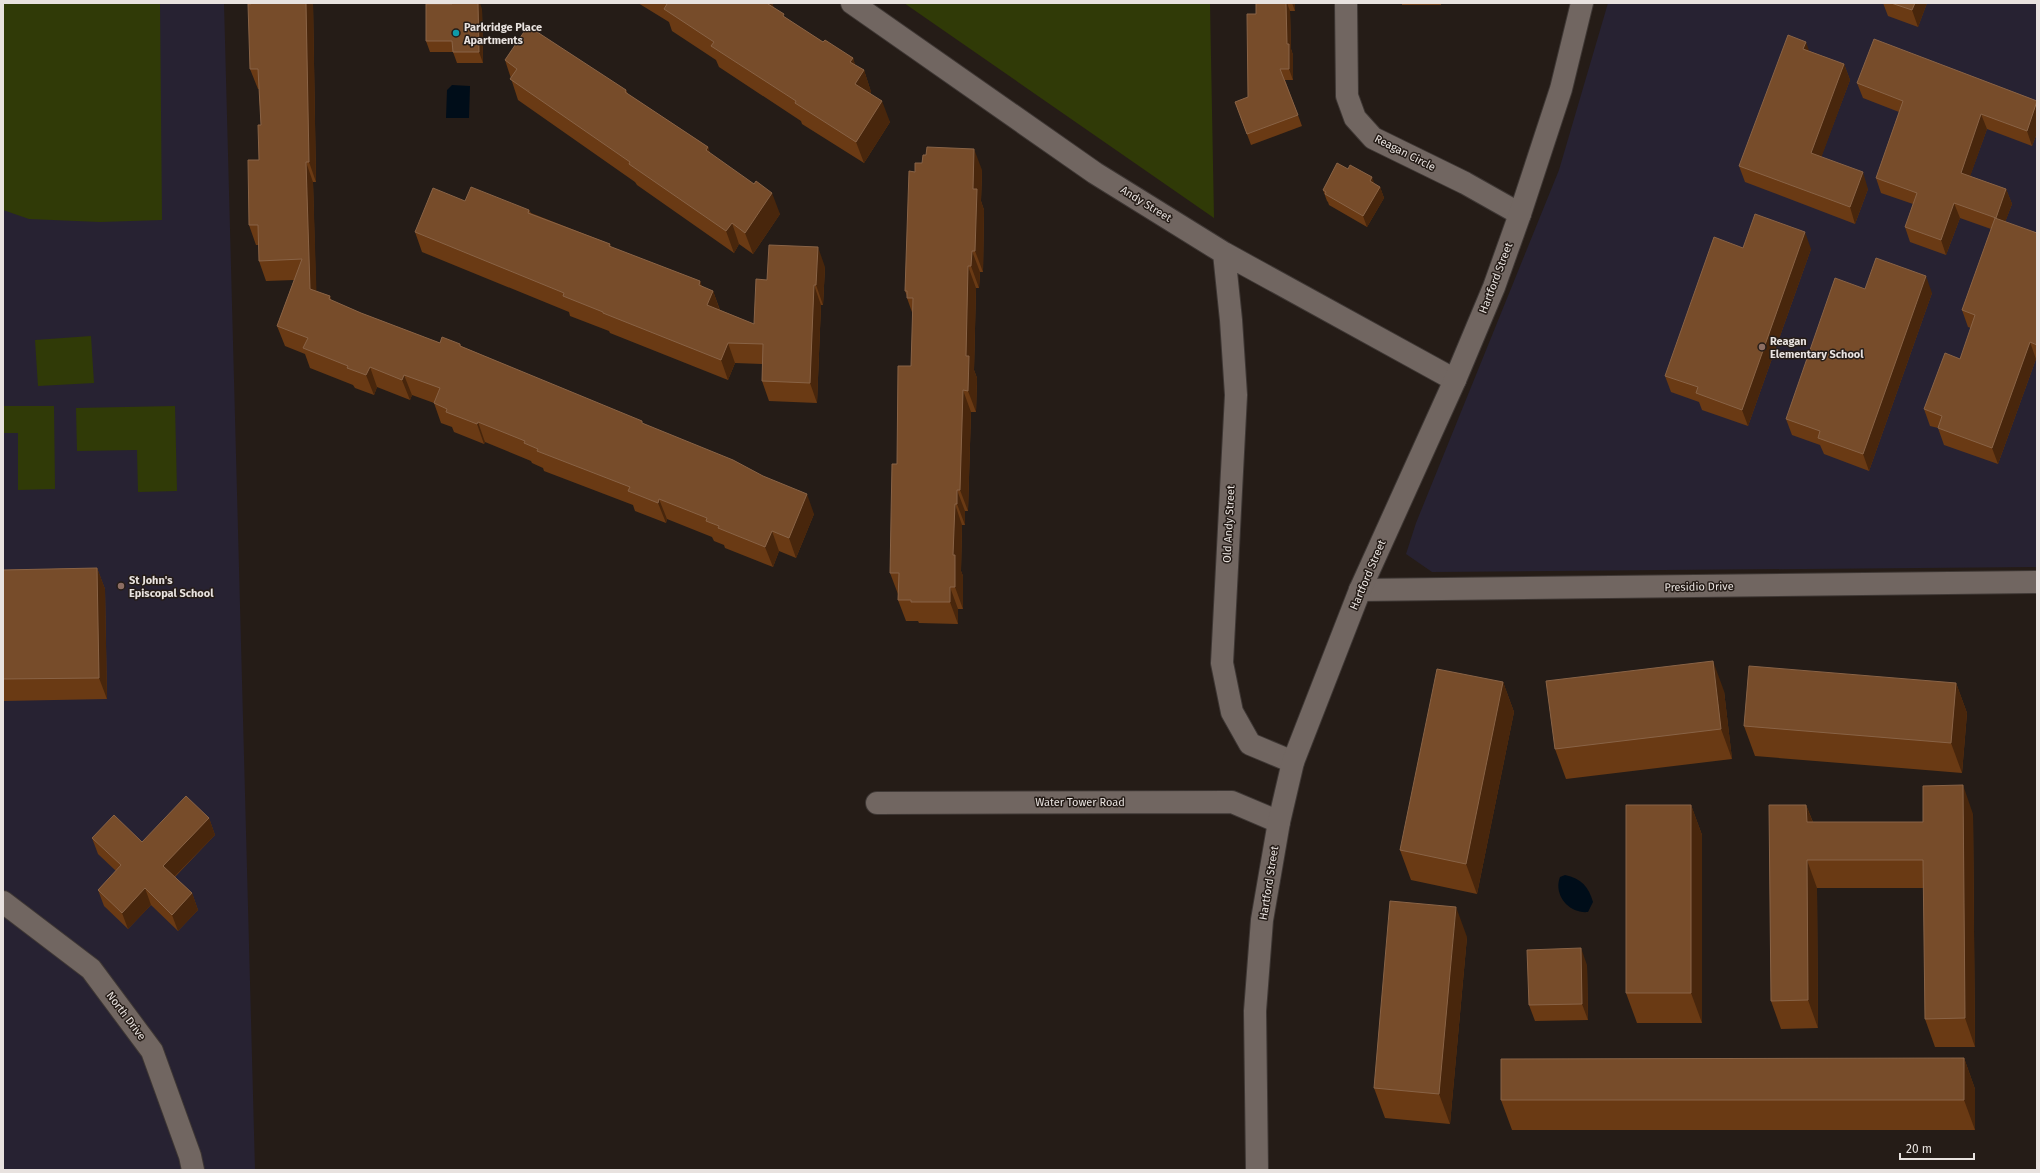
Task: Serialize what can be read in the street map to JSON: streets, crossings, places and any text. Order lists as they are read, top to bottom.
{
  "streets": {
    "street": [
      "Reagan Circle",
      "Andy Street",
      "Hartford Street",
      "Old Andy Street",
      "Presidio Drive",
      "Water Tower Road",
      "North Drive"
    ]
  },
  "crossings": [
    ["Reagan Circle", "Hartford Street"],
    ["Andy Street", "Hartford Street"],
    ["Andy Street", "Old Andy Street"],
    ["Hartford Street", "Old Andy Street"],
    ["Hartford Street", "Presidio Drive"],
    ["Hartford Street", "Water Tower Road"]
  ],
  "places": ["Parkridge Place Apartments", "Reagan Elementary School", "St John's Episcopal School"],
  "scale_bar": "20 m"
}
